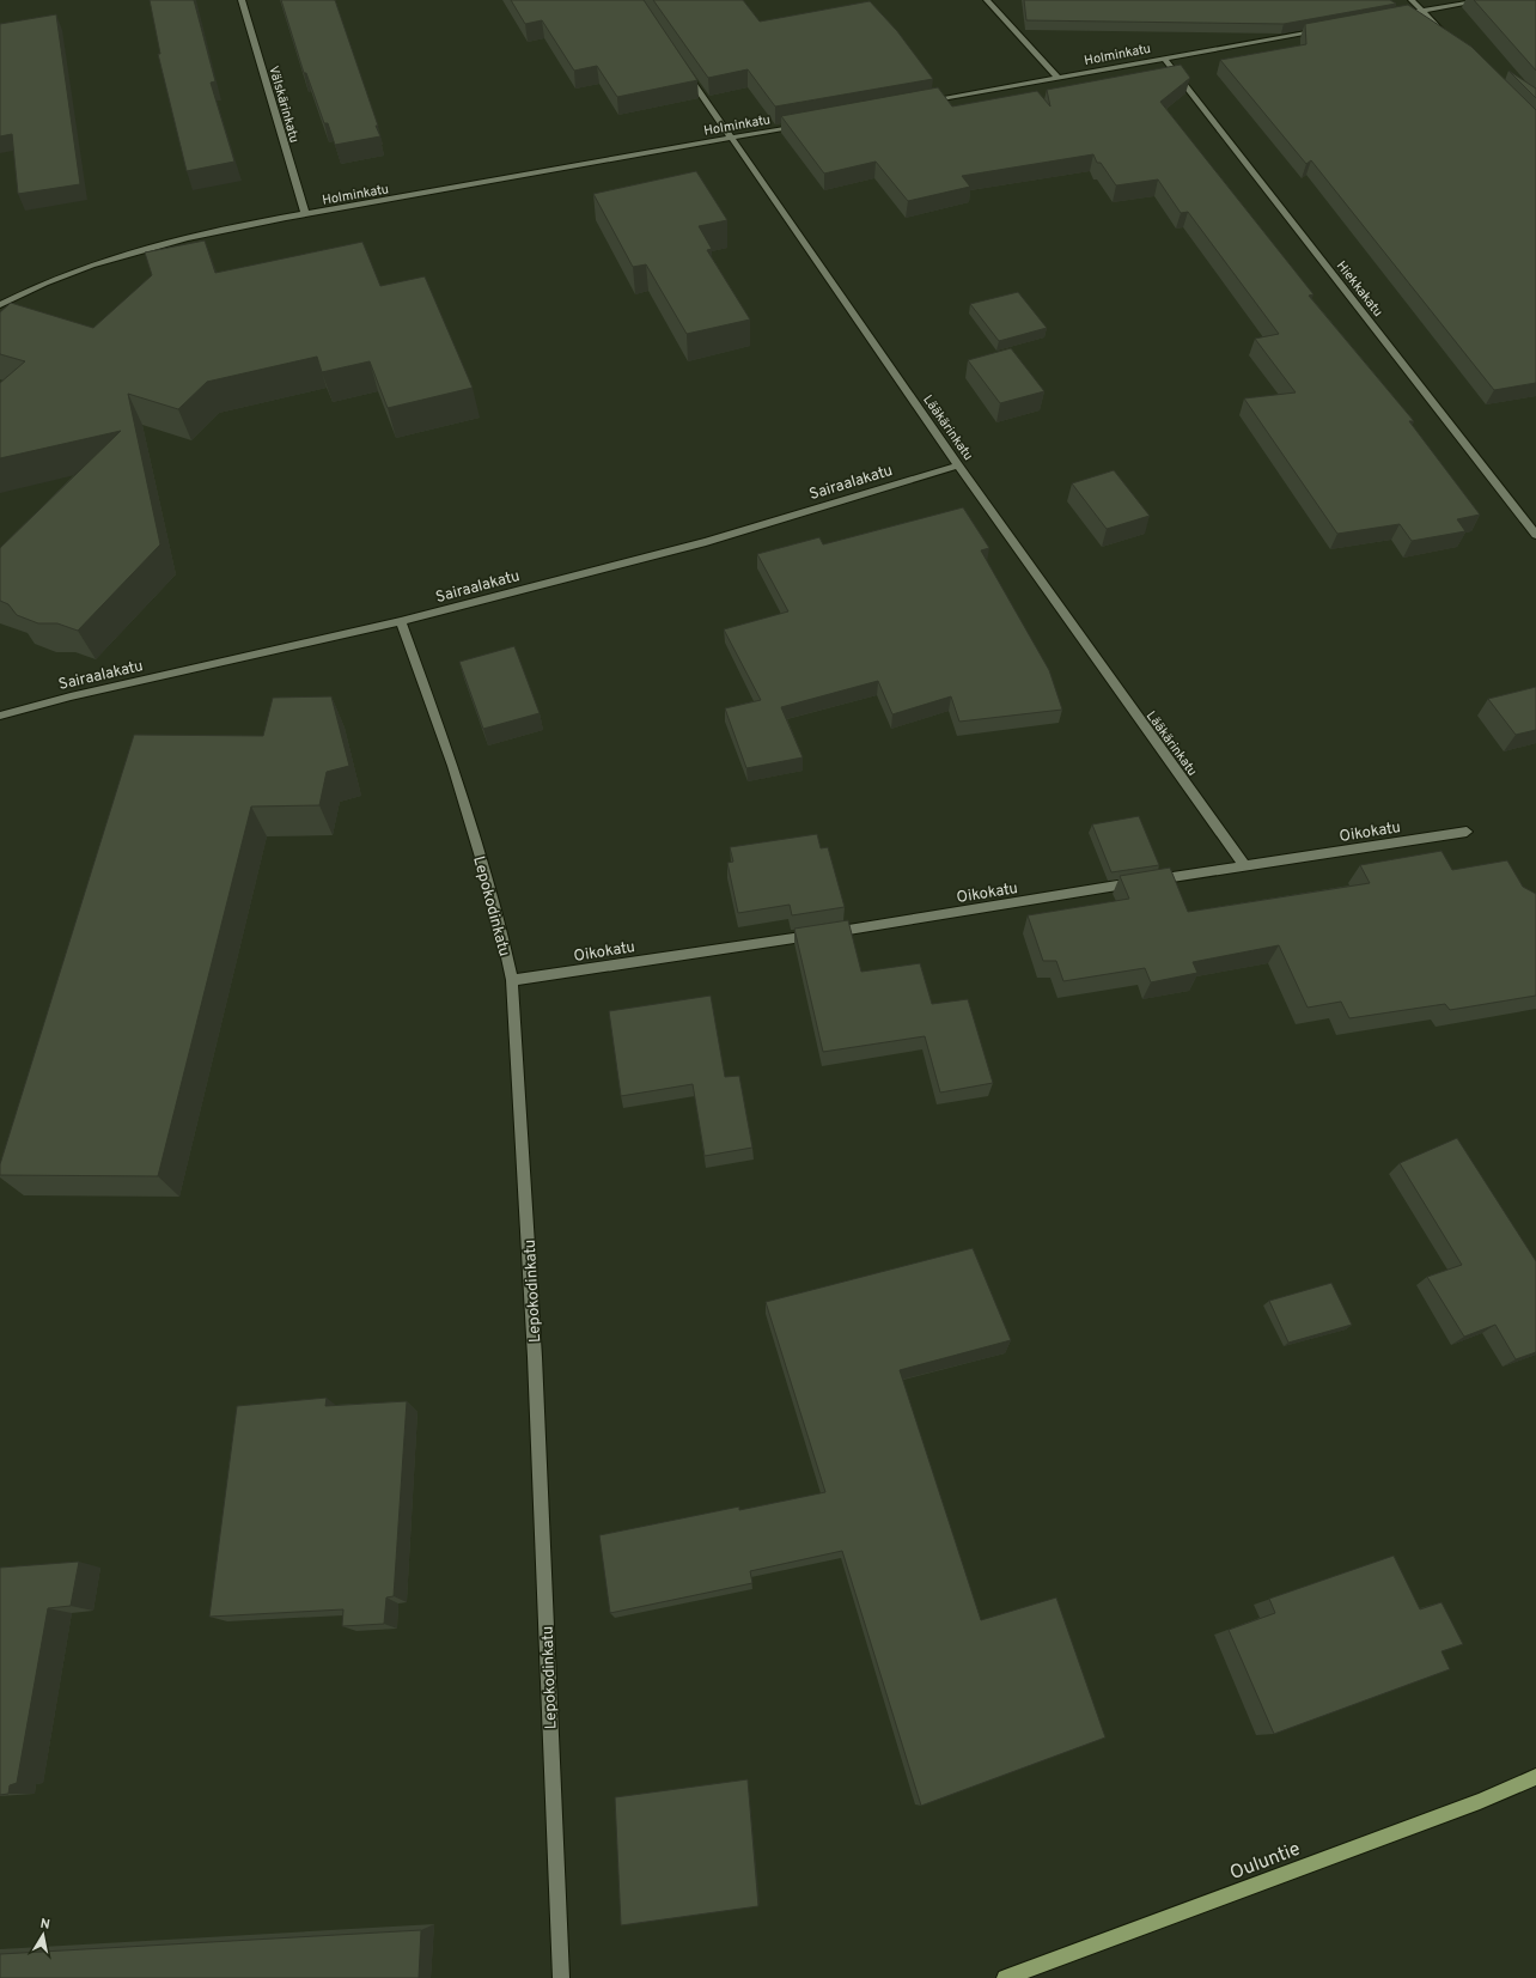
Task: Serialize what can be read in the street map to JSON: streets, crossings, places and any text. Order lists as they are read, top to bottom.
{
  "streets": {
    "main road": ["Ouluntie"],
    "street": [
      "Holminkatu",
      "Välskärinkatu",
      "Hiekkakatu",
      "Lääkärinkatu",
      "Sairaalakatu",
      "Oikokatu",
      "Lepokodinkatu"
    ]
  },
  "crossings": [
    ["Holminkatu", "Välskärinkatu"],
    ["Holminkatu", "Hiekkakatu"],
    ["Holminkatu", "Lääkärinkatu"],
    ["Lääkärinkatu", "Sairaalakatu"],
    ["Lääkärinkatu", "Oikokatu"],
    ["Sairaalakatu", "Lepokodinkatu"],
    ["Oikokatu", "Lepokodinkatu"]
  ],
  "north": "top"
}
